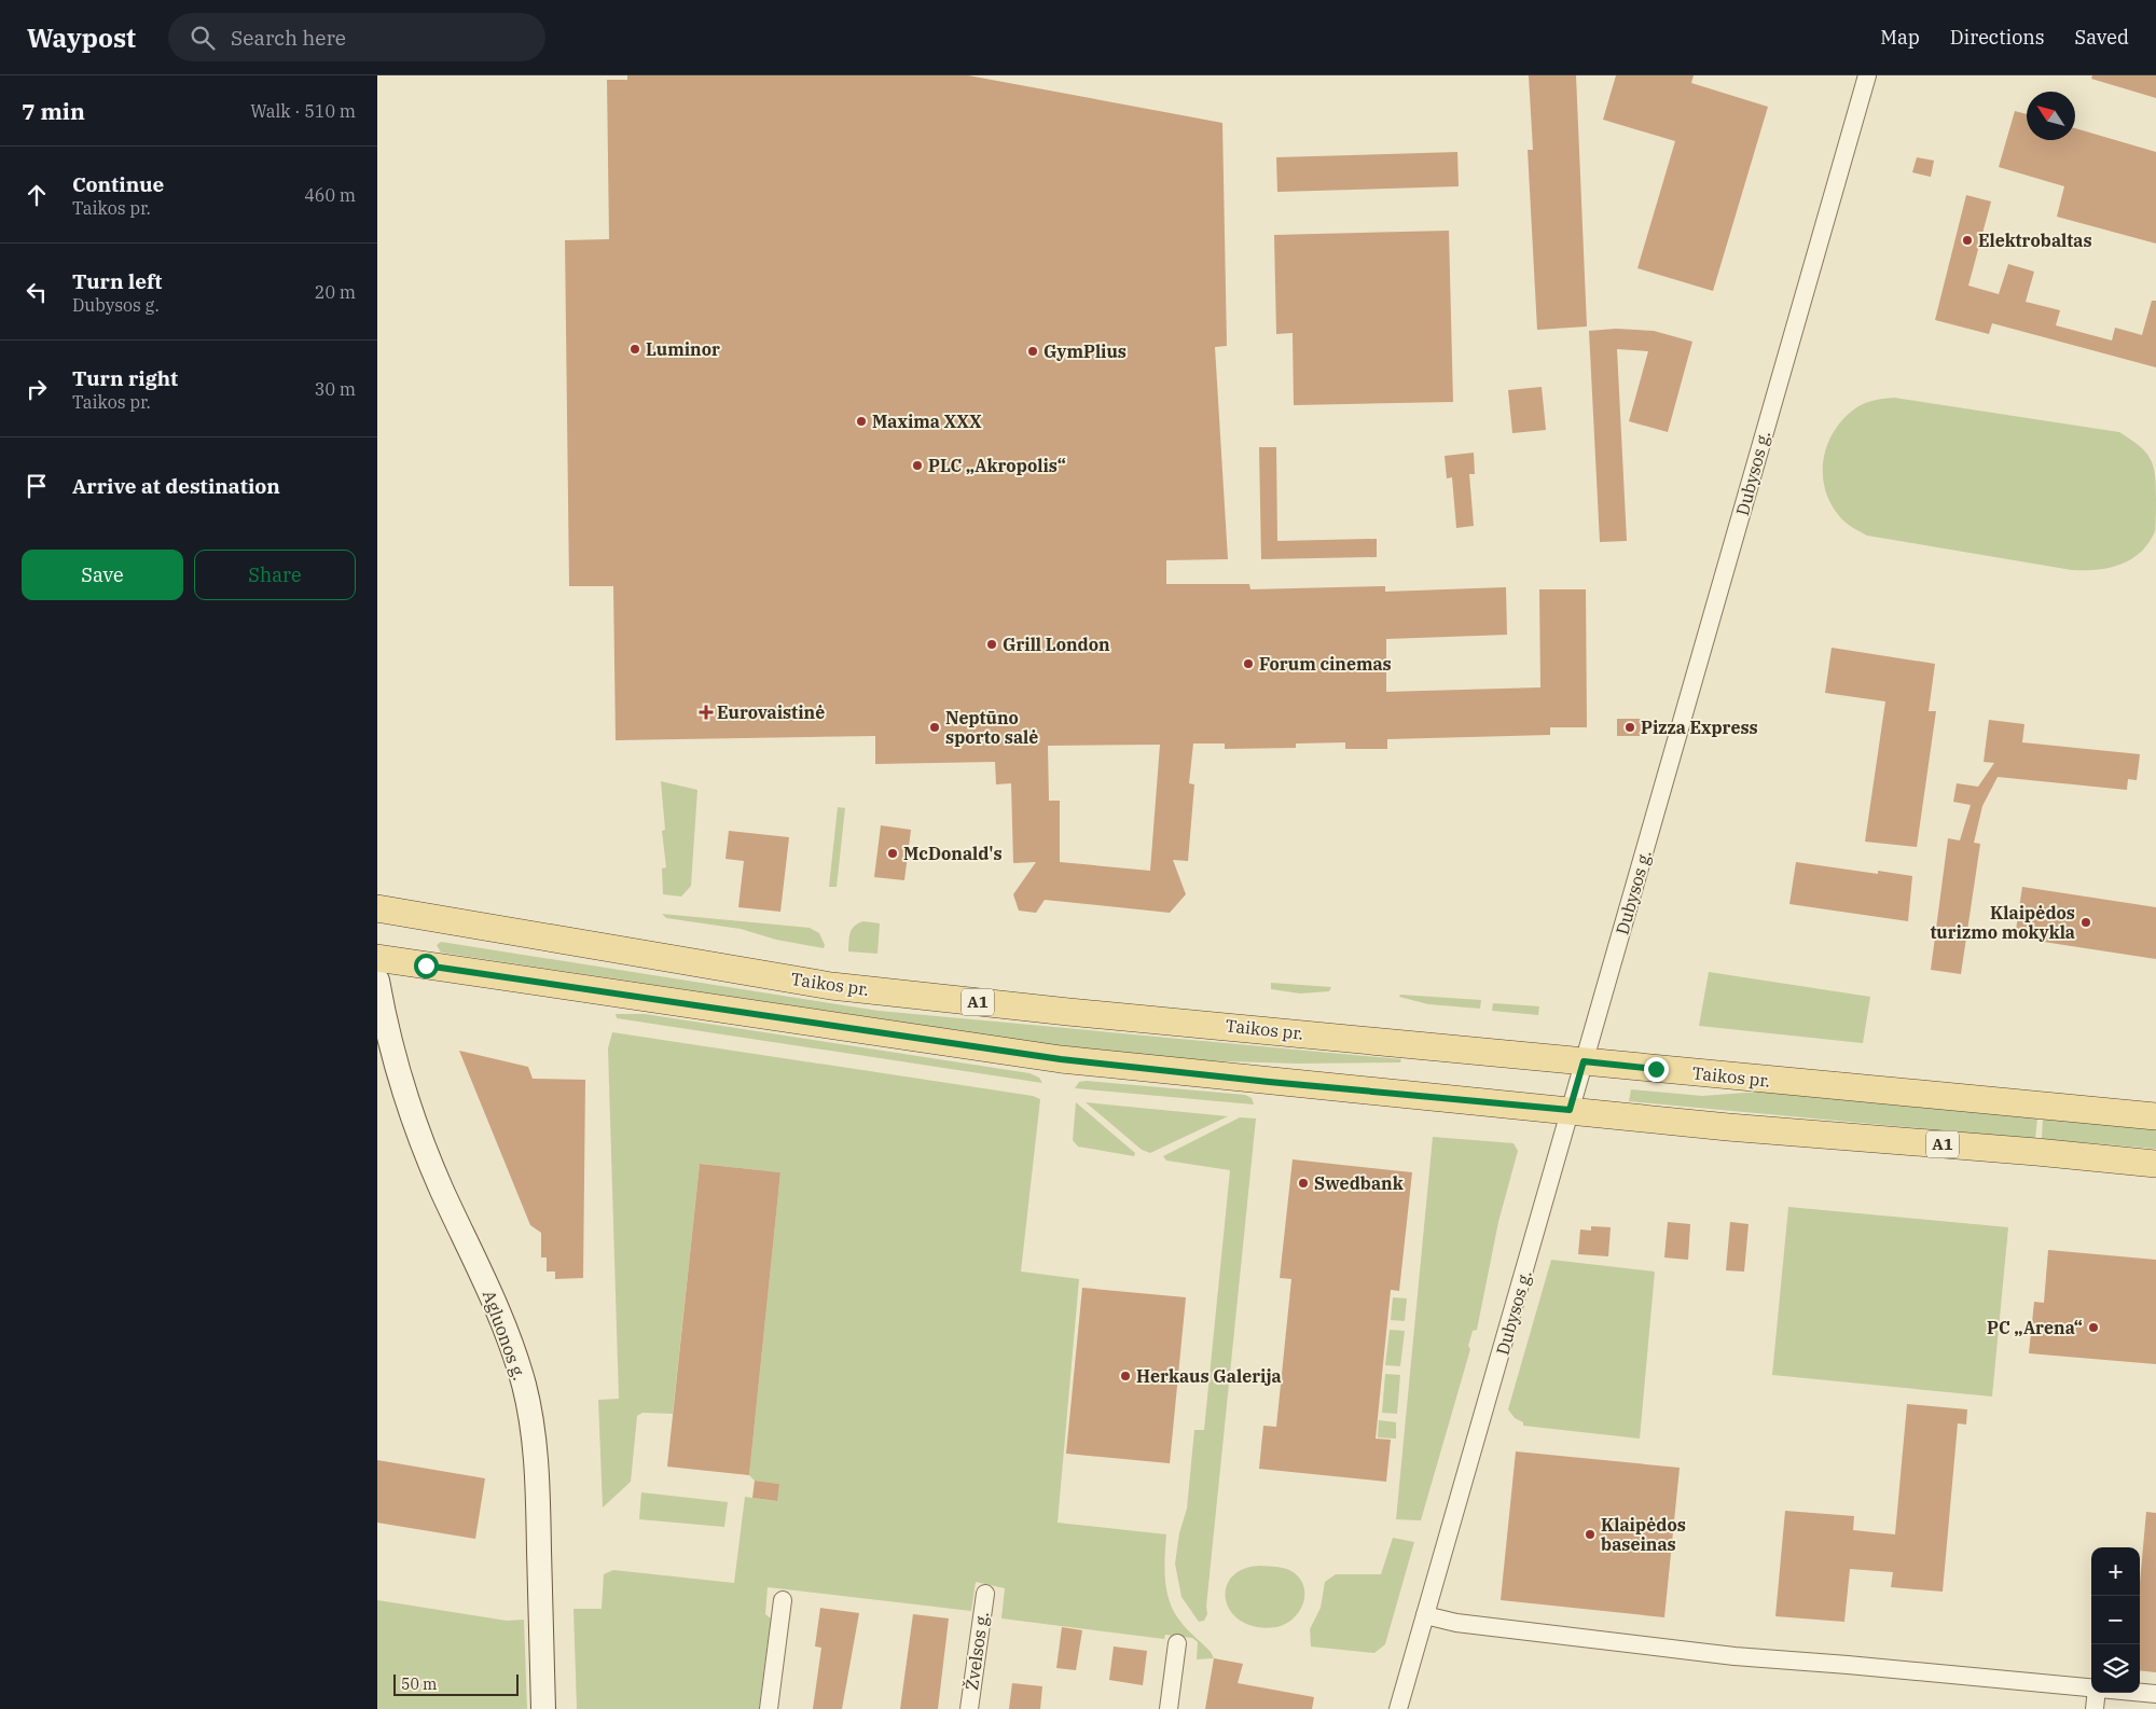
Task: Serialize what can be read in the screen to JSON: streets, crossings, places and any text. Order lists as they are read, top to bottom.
{
  "streets": {
    "main road": ["Taikos pr.", "A1", "Agluonos g."],
    "street": ["Dubysos g.", "Žvelsos g."]
  },
  "crossings": [
    ["Dubysos g.", "Taikos pr."],
    ["Dubysos g.", "A1"]
  ],
  "places": {
    "other": [
      "Elektrobaltas",
      "Luminor",
      "GymPlius",
      "Maxima XXX",
      "PLC „Akropolis“",
      "Grill London",
      "Forum cinemas",
      "Neptūno sporto salė",
      "Pizza Express",
      "McDonald's",
      "Klaipėdos turizmo mokykla",
      "Swedbank",
      "PC „Arena“",
      "Herkaus Galerija",
      "Klaipėdos baseinas"
    ],
    "health": ["Eurovaistinė"]
  },
  "scale_bar": "50 m",
  "north": "top left",
  "page": {
    "header": "Waypost",
    "search": "Search here",
    "nav": ["Map", "Directions", "Saved"],
    "heading": ["7 min", "Walk · 510 m"],
    "list": [
      ["Continue", "Taikos pr.", "460 m"],
      ["Turn left", "Dubysos g.", "20 m"],
      ["Turn right", "Taikos pr.", "30 m"],
      "Arrive at destination"
    ],
    "buttons": ["Save", "Share"],
    "map_buttons": ["+", "−"],
    "scale": "50 m"
  }
}
